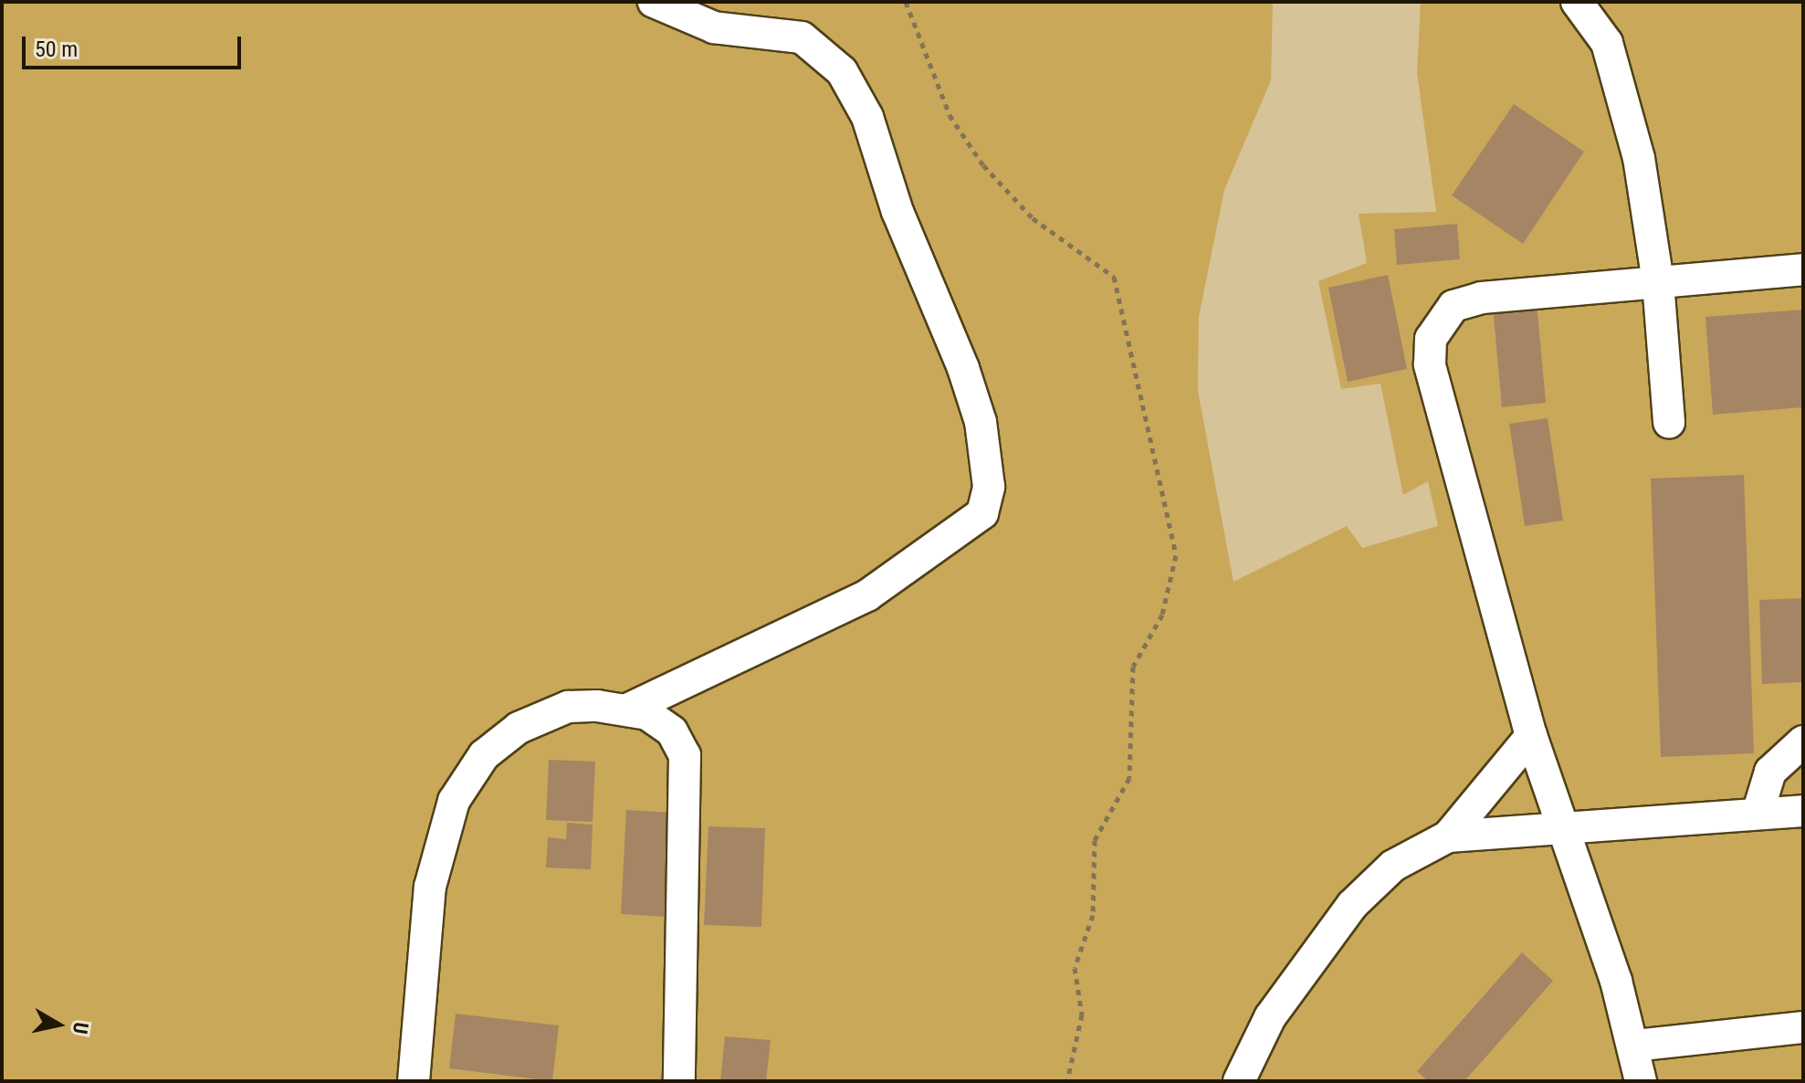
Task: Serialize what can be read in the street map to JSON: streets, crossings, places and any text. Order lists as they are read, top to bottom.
{
  "scale_bar": "50 m",
  "north": "right"
}
